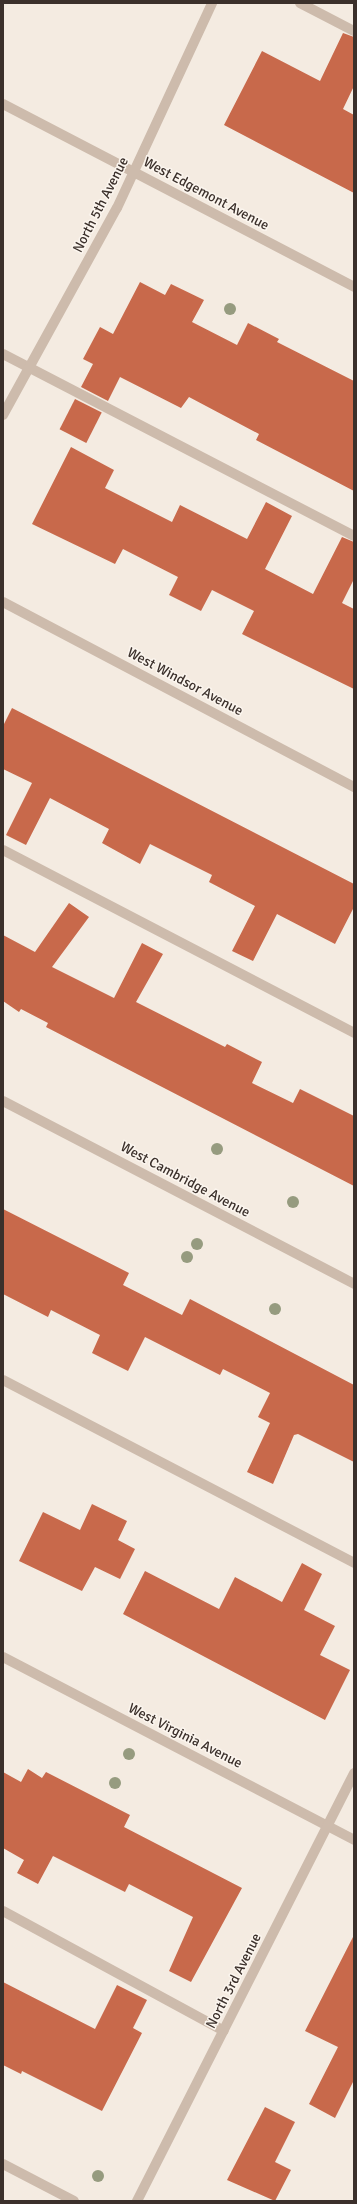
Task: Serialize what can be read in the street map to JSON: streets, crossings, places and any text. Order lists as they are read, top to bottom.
{
  "streets": {
    "street": [
      "West Edgemont Avenue",
      "North 5th Avenue",
      "West Windsor Avenue",
      "West Cambridge Avenue",
      "West Virginia Avenue",
      "North 3rd Avenue"
    ]
  },
  "crossings": [
    ["West Edgemont Avenue", "North 5th Avenue"],
    ["West Virginia Avenue", "North 3rd Avenue"]
  ]
}
